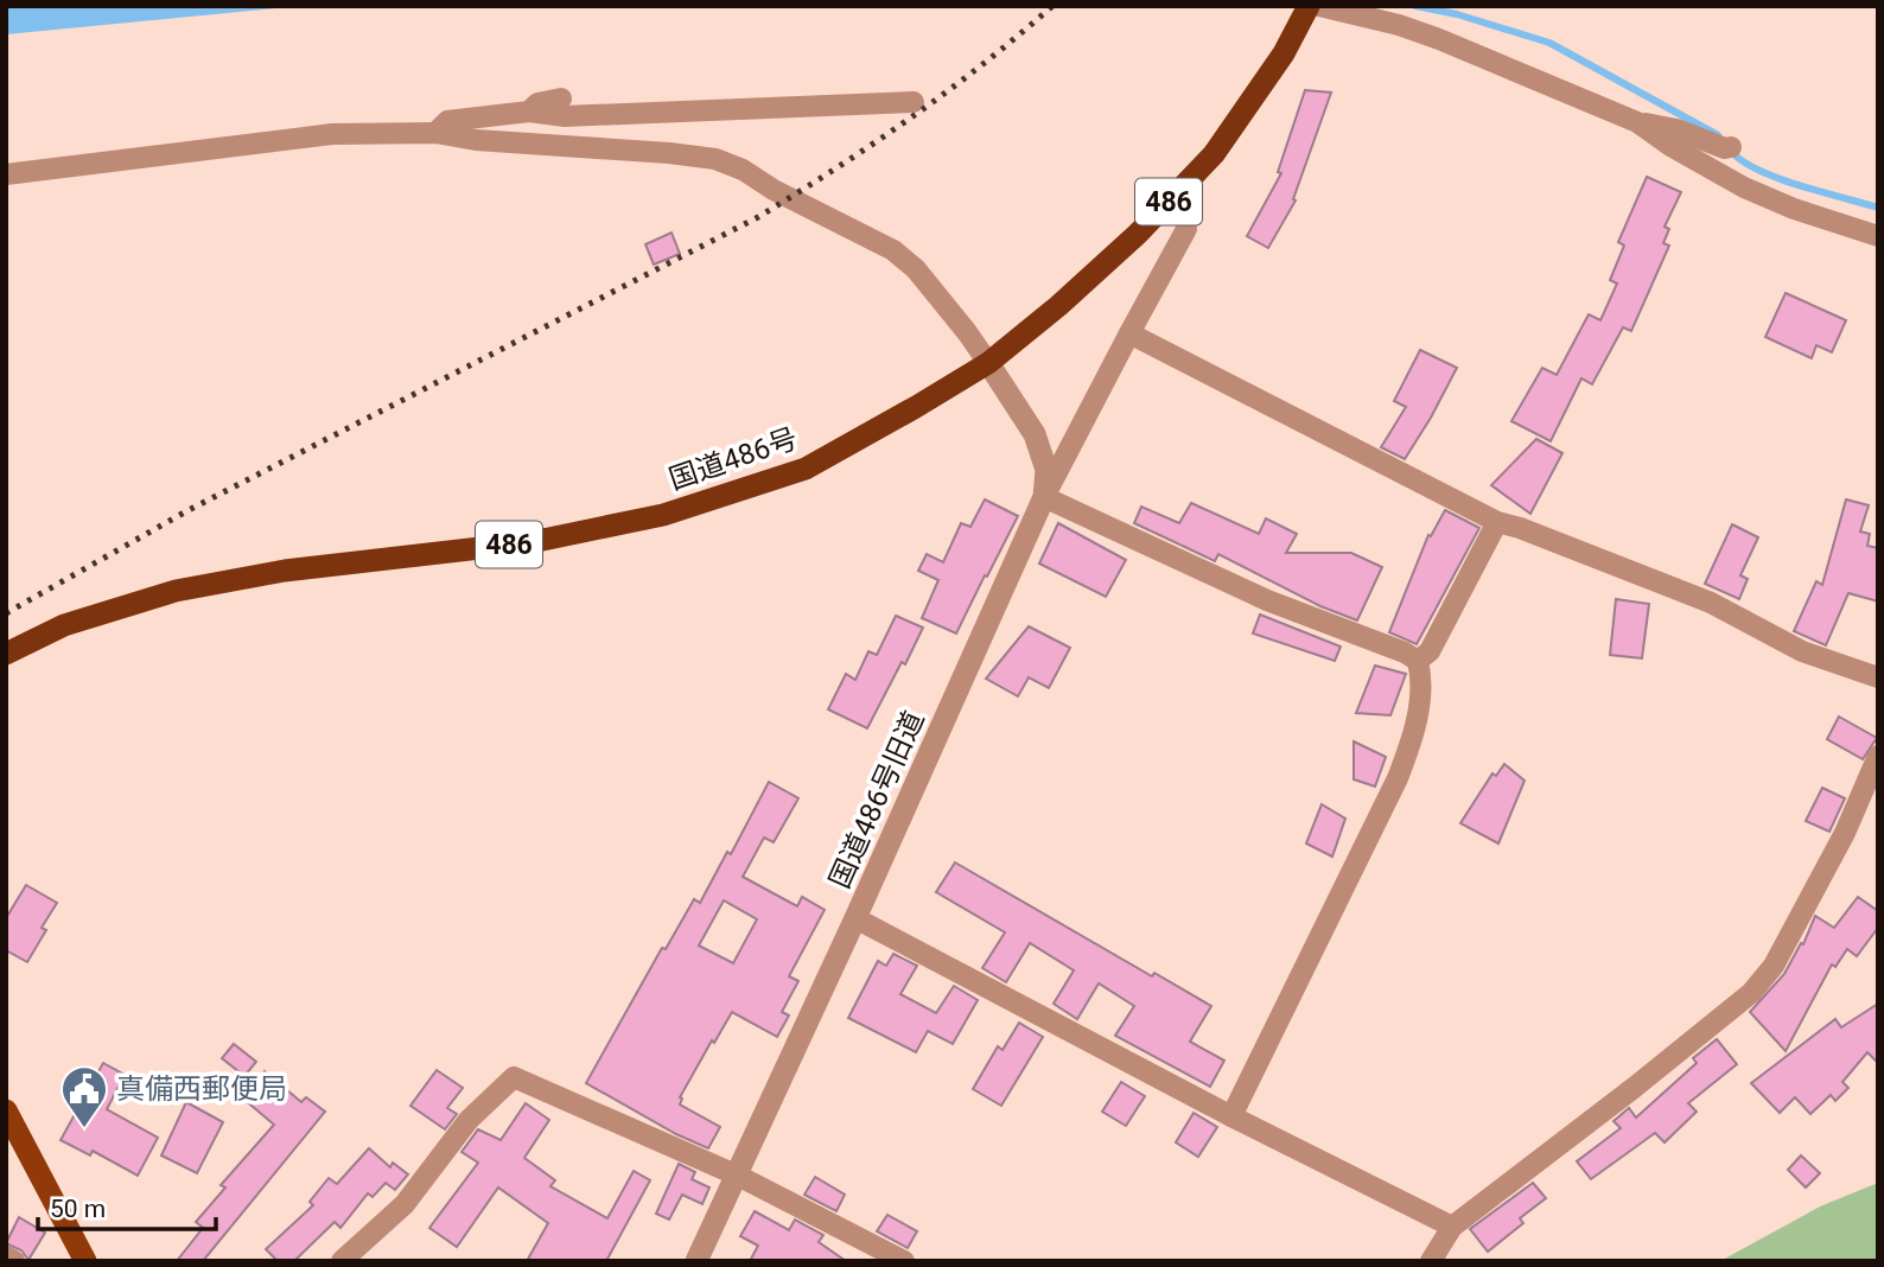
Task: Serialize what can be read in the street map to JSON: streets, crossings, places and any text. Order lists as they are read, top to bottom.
{
  "streets": {
    "highway": ["486", "国道486号"],
    "street": ["国道486号旧道"]
  },
  "crossings": [
    ["国道486号", "国道486号旧道"]
  ],
  "places": {
    "public building": ["真備西郵便局"]
  },
  "scale_bar": "50 m"
}
